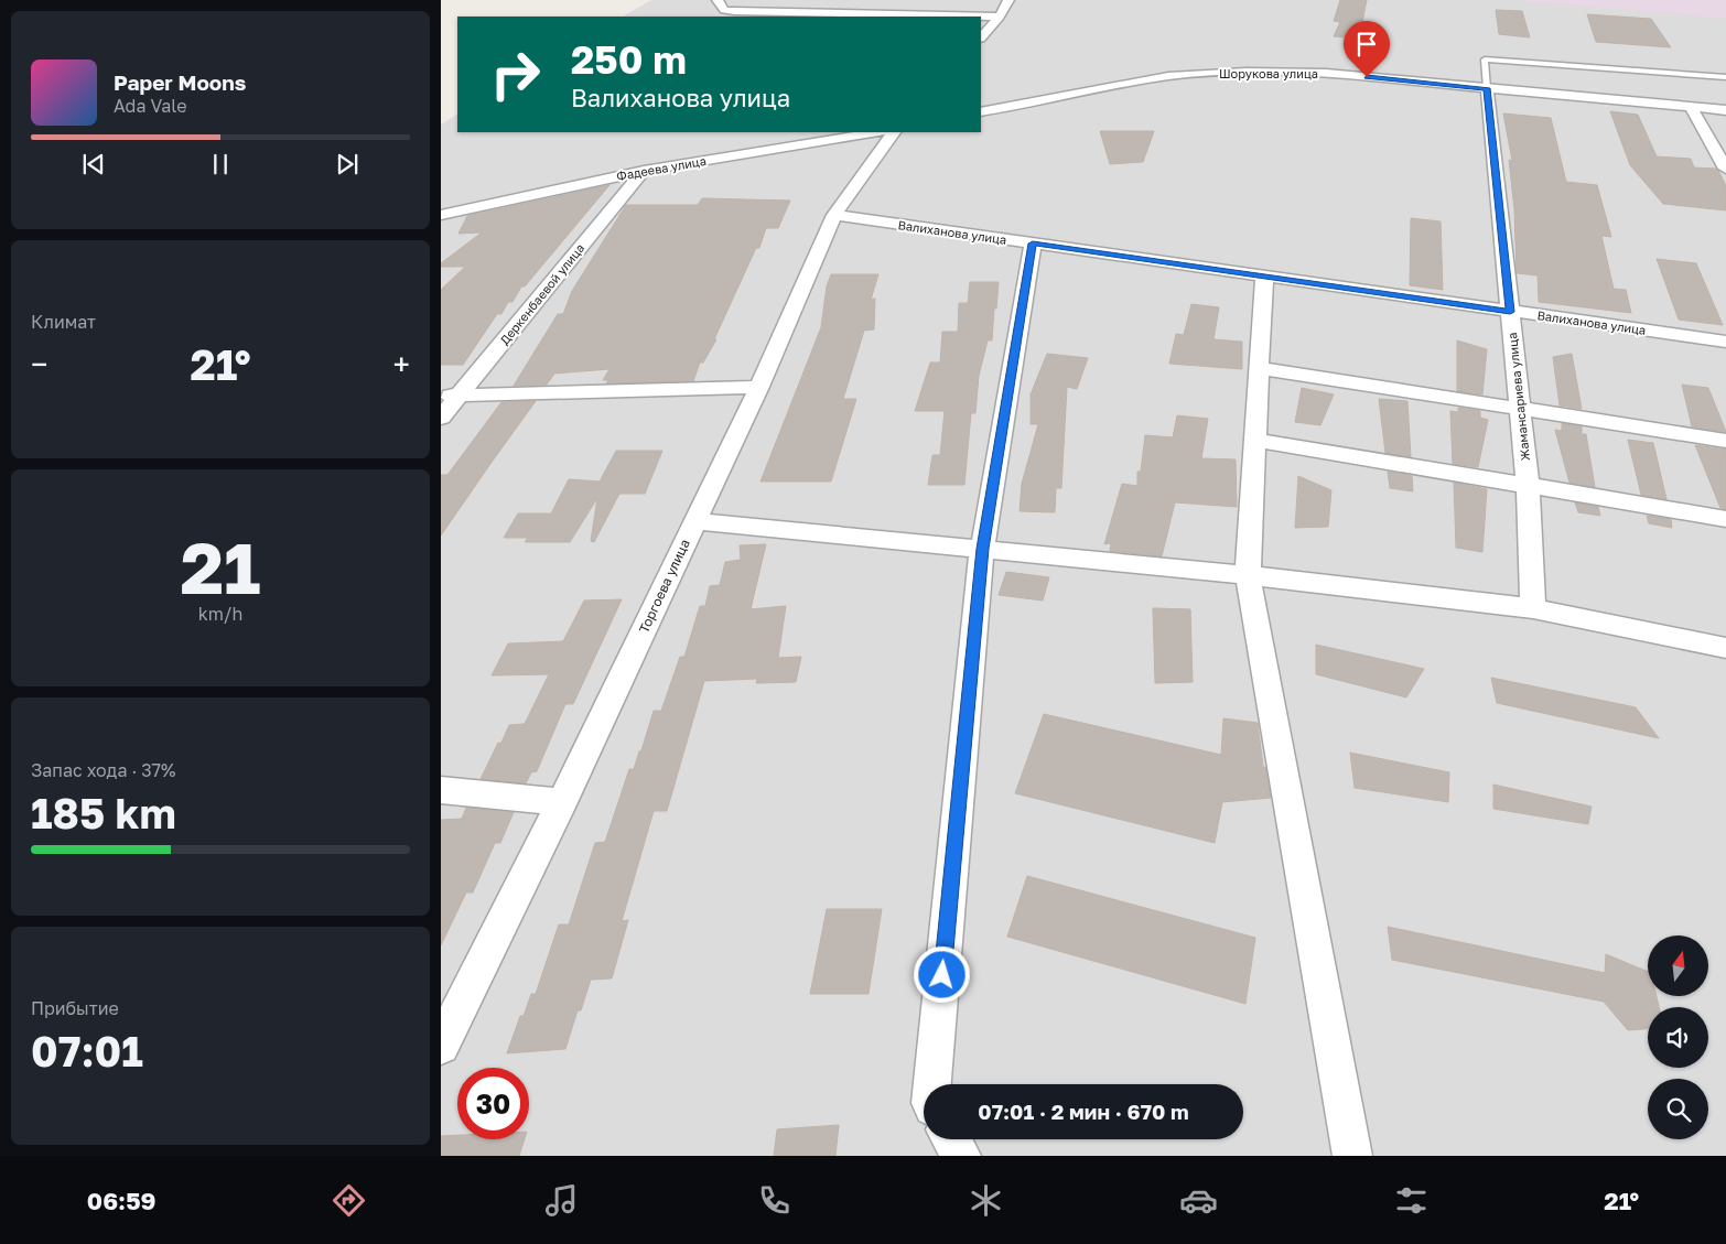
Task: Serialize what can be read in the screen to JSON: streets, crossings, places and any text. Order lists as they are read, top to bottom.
{
  "streets": {
    "street": [
      "Шорукова улица",
      "Фадеева улица",
      "Валиханова улица",
      "Деркенбаевой улица",
      "Жамансариева улица",
      "Торгоева улица"
    ]
  },
  "crossings": [
    ["Шорукова улица", "Жамансариева улица"],
    ["Фадеева улица", "Деркенбаевой улица"],
    ["Валиханова улица", "Жамансариева улица"],
    ["Валиханова улица", "Торгоева улица"]
  ],
  "north": "top",
  "page": {
    "turn": ["250 m", "Валиханова улица"],
    "song": ["Paper Moons", "Ada Vale"],
    "tile": [
      "Климат",
      ["21", "km/h"],
      ["Запас хода · 37%", "185 km"],
      ["Прибытие", "07:01"]
    ],
    "heat": ["−", "21°", "+"],
    "limit": "30",
    "trip": "07:01 · 2 мин · 670 m",
    "tabs": ["06:59", "21°"]
  }
}
